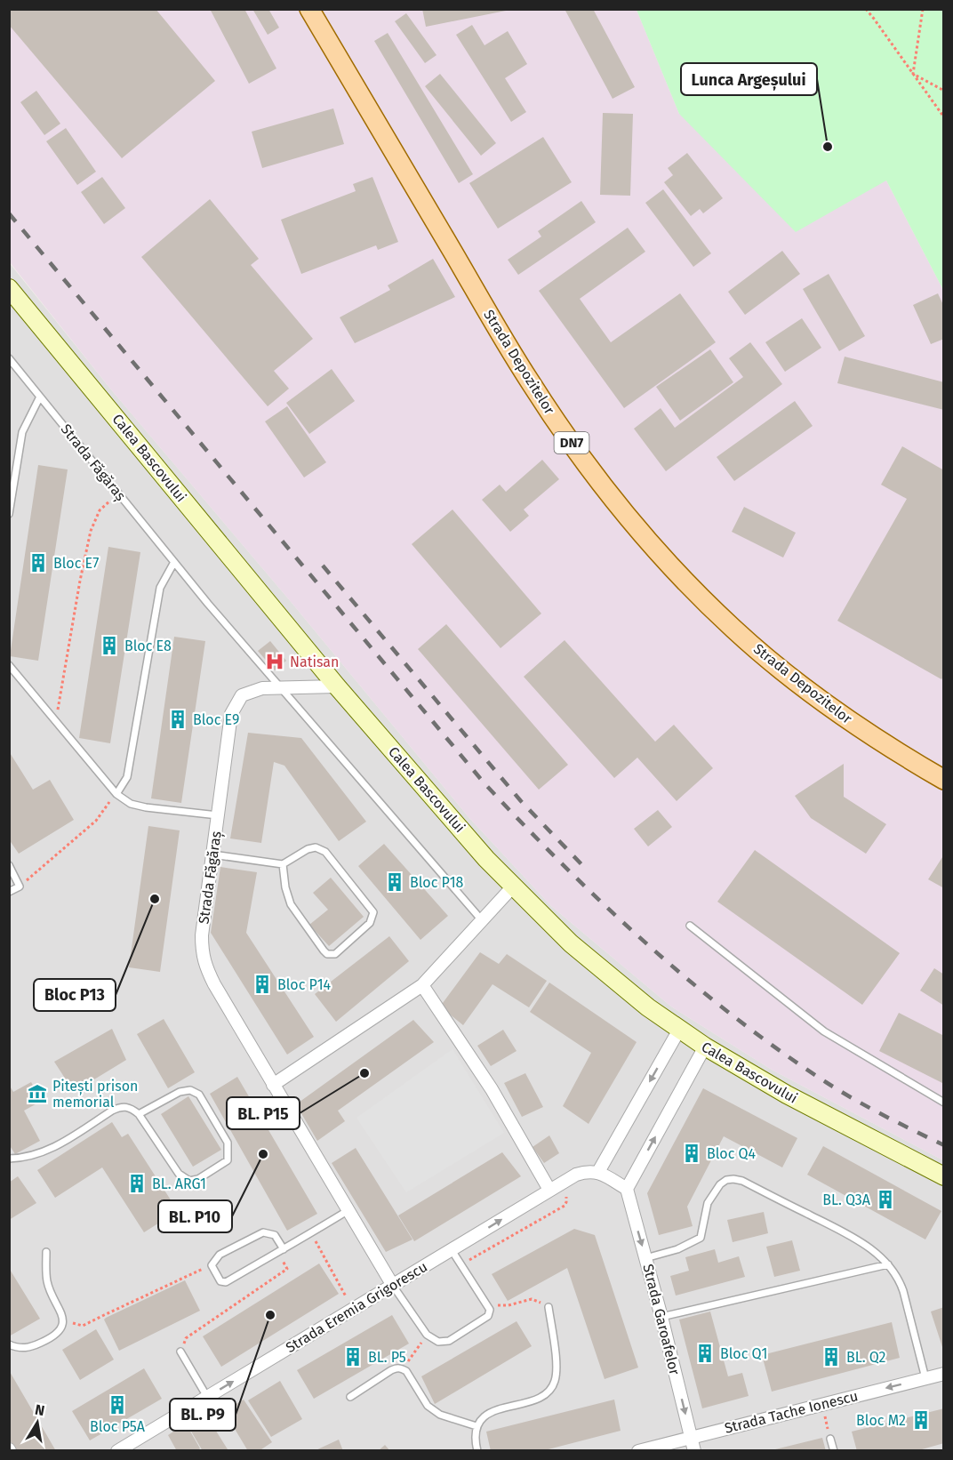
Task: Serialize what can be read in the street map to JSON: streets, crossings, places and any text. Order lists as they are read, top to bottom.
{
  "streets": {
    "main road": ["Strada Depozitelor", "DN7"],
    "street": [
      "Calea Bascovului",
      "Strada Făgăraș",
      "Strada Eremia Grigorescu",
      "Strada Garoafelor",
      "Strada Tache Ionescu"
    ]
  },
  "crossings": [
    ["Calea Bascovului", "Strada Făgăraș"],
    ["Strada Făgăraș", "Strada Eremia Grigorescu"],
    ["Strada Garoafelor", "Strada Tache Ionescu"]
  ],
  "one_way": ["Strada Eremia Grigorescu", "Strada Garoafelor"],
  "places": {
    "other": [
      "Lunca Argeșului",
      "Bloc P13",
      "BL. P15",
      "BL. P10",
      "BL. P9"
    ],
    "building": [
      "Bloc E7",
      "Bloc E8",
      "Bloc E9",
      "Bloc P18",
      "Bloc P14",
      "Bloc Q4",
      "BL. ARG1",
      "BL. Q3A",
      "Bloc Q1",
      "BL. P5",
      "BL. Q2",
      "Bloc P5A",
      "Bloc M2"
    ],
    "hospital": ["Natisan"],
    "museum": ["Pitești prison memorial"]
  },
  "north": "top"
}
